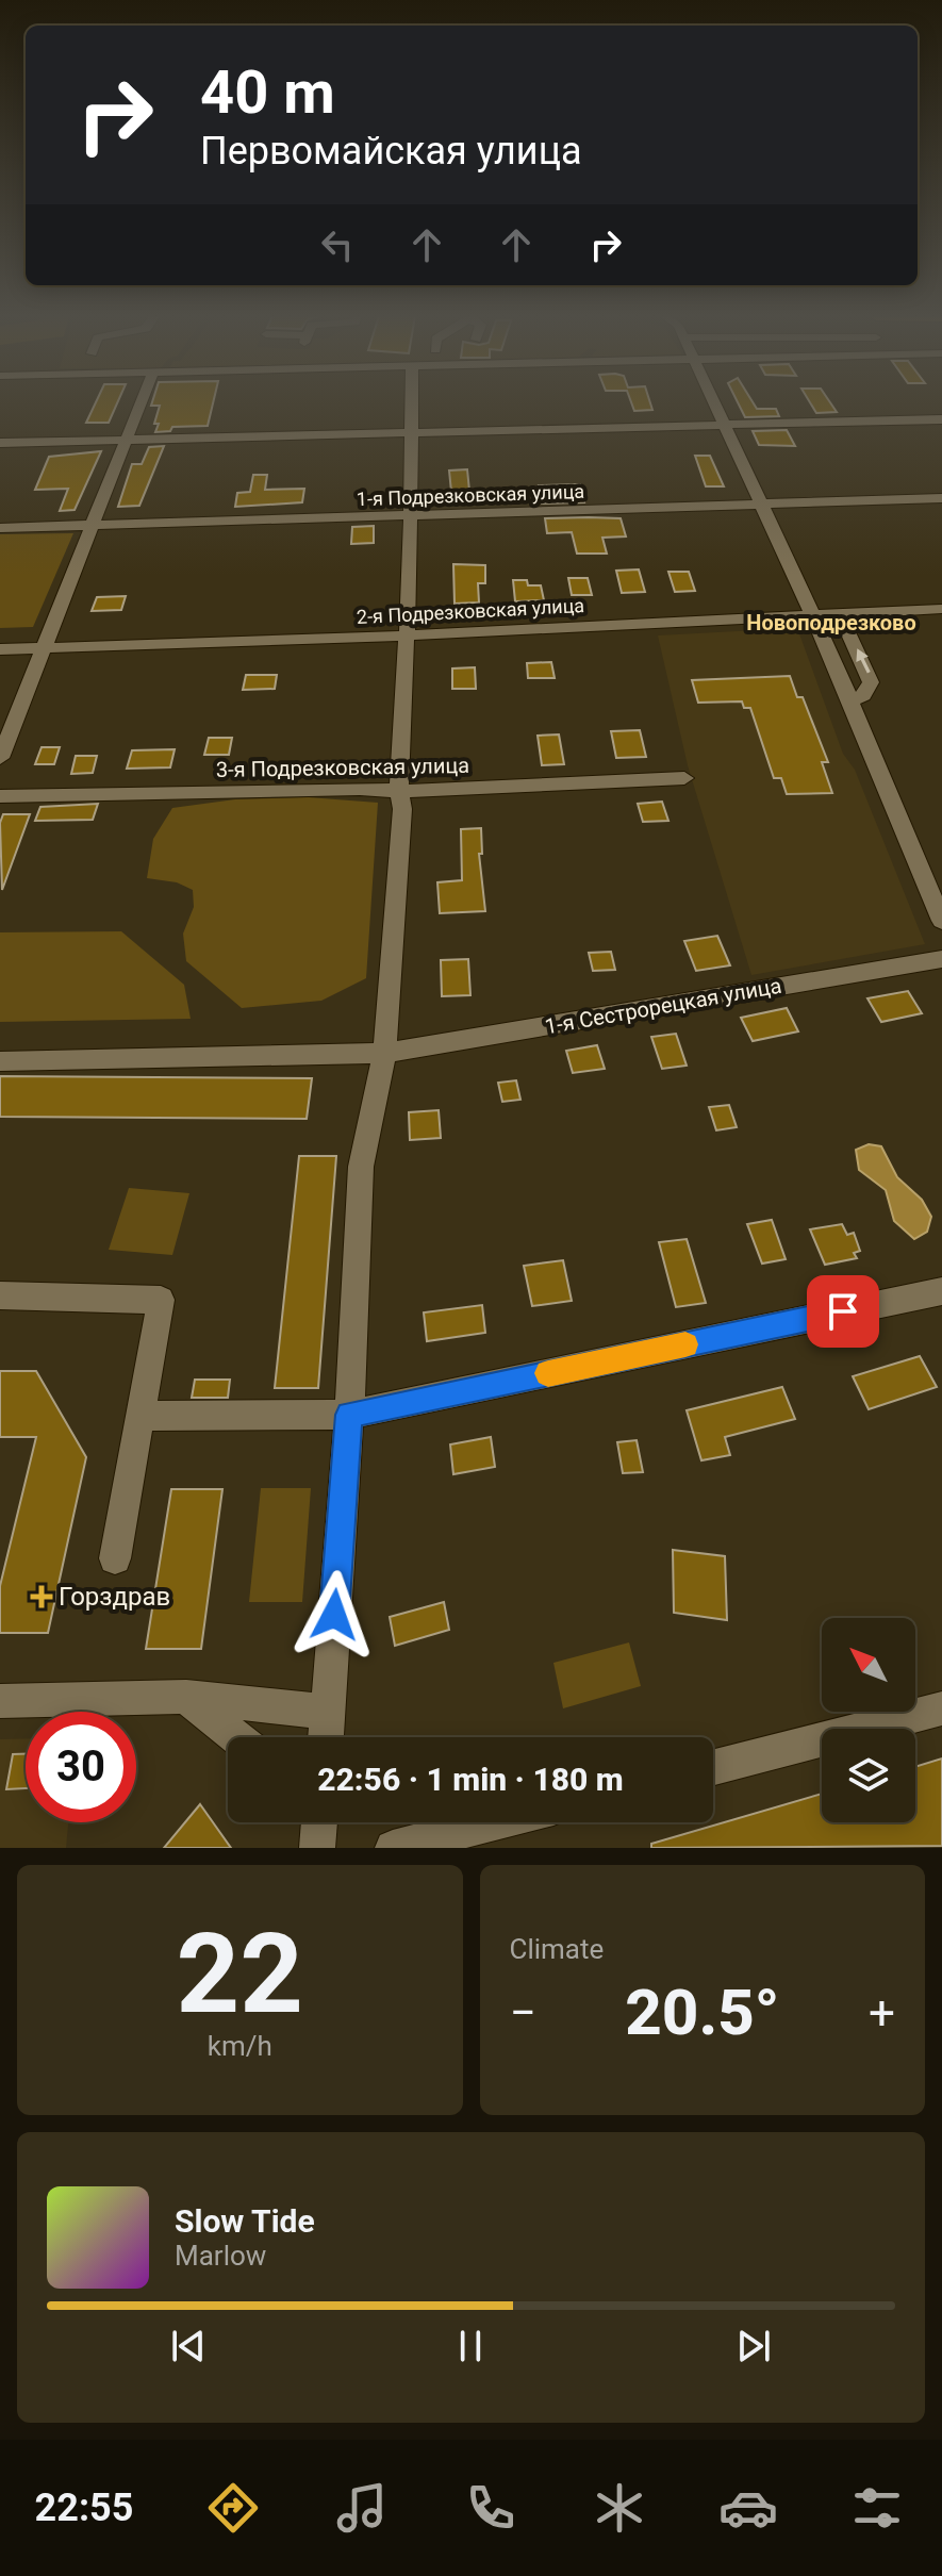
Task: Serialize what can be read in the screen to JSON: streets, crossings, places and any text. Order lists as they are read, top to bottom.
{
  "streets": {
    "street": [
      "1-я Подрезковская улица",
      "2-я Подрезковская улица",
      "3-я Подрезковская улица",
      "1-я Сестрорецкая улица"
    ]
  },
  "districts": ["Новоподрезково"],
  "places": {
    "health": ["Горздрав"]
  },
  "north": "top left",
  "page": {
    "turn": ["40 m", "Первомайская улица"],
    "limit": "30",
    "trip": "22:56 · 1 min · 180 m",
    "tile": [
      ["22", "km/h"],
      "Climate"
    ],
    "heat": ["−", "20.5°", "+"],
    "song": ["Slow Tide", "Marlow"],
    "tabs": "22:55"
  }
}
